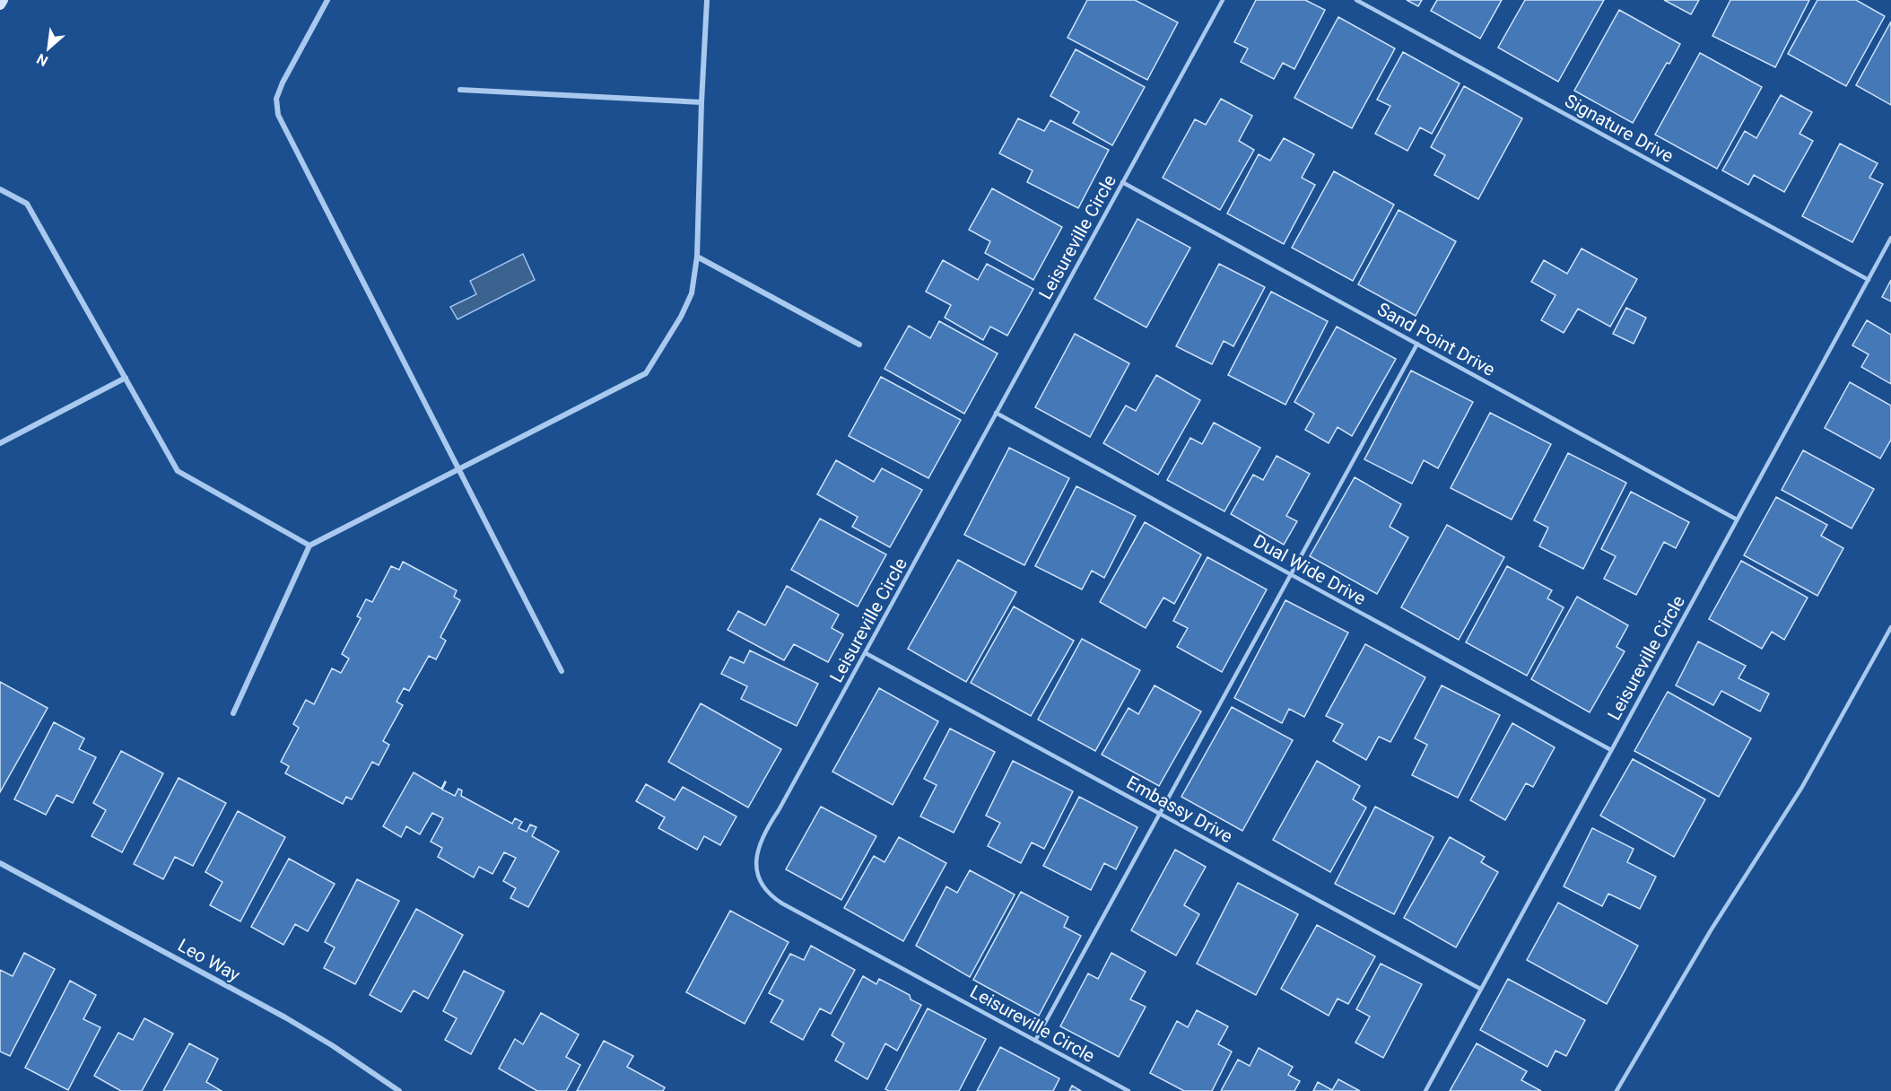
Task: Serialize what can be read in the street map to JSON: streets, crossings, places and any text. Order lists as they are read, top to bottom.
{
  "streets": {
    "street": ["Leo Way"],
    "lane": [
      "Signature Drive",
      "Leisureville Circle",
      "Sand Point Drive",
      "Dual Wide Drive",
      "Embassy Drive"
    ]
  },
  "crossings": [
    ["Signature Drive", "Leisureville Circle"],
    ["Leisureville Circle", "Sand Point Drive"],
    ["Leisureville Circle", "Dual Wide Drive"],
    ["Leisureville Circle", "Embassy Drive"]
  ],
  "north": "bottom left"
}
